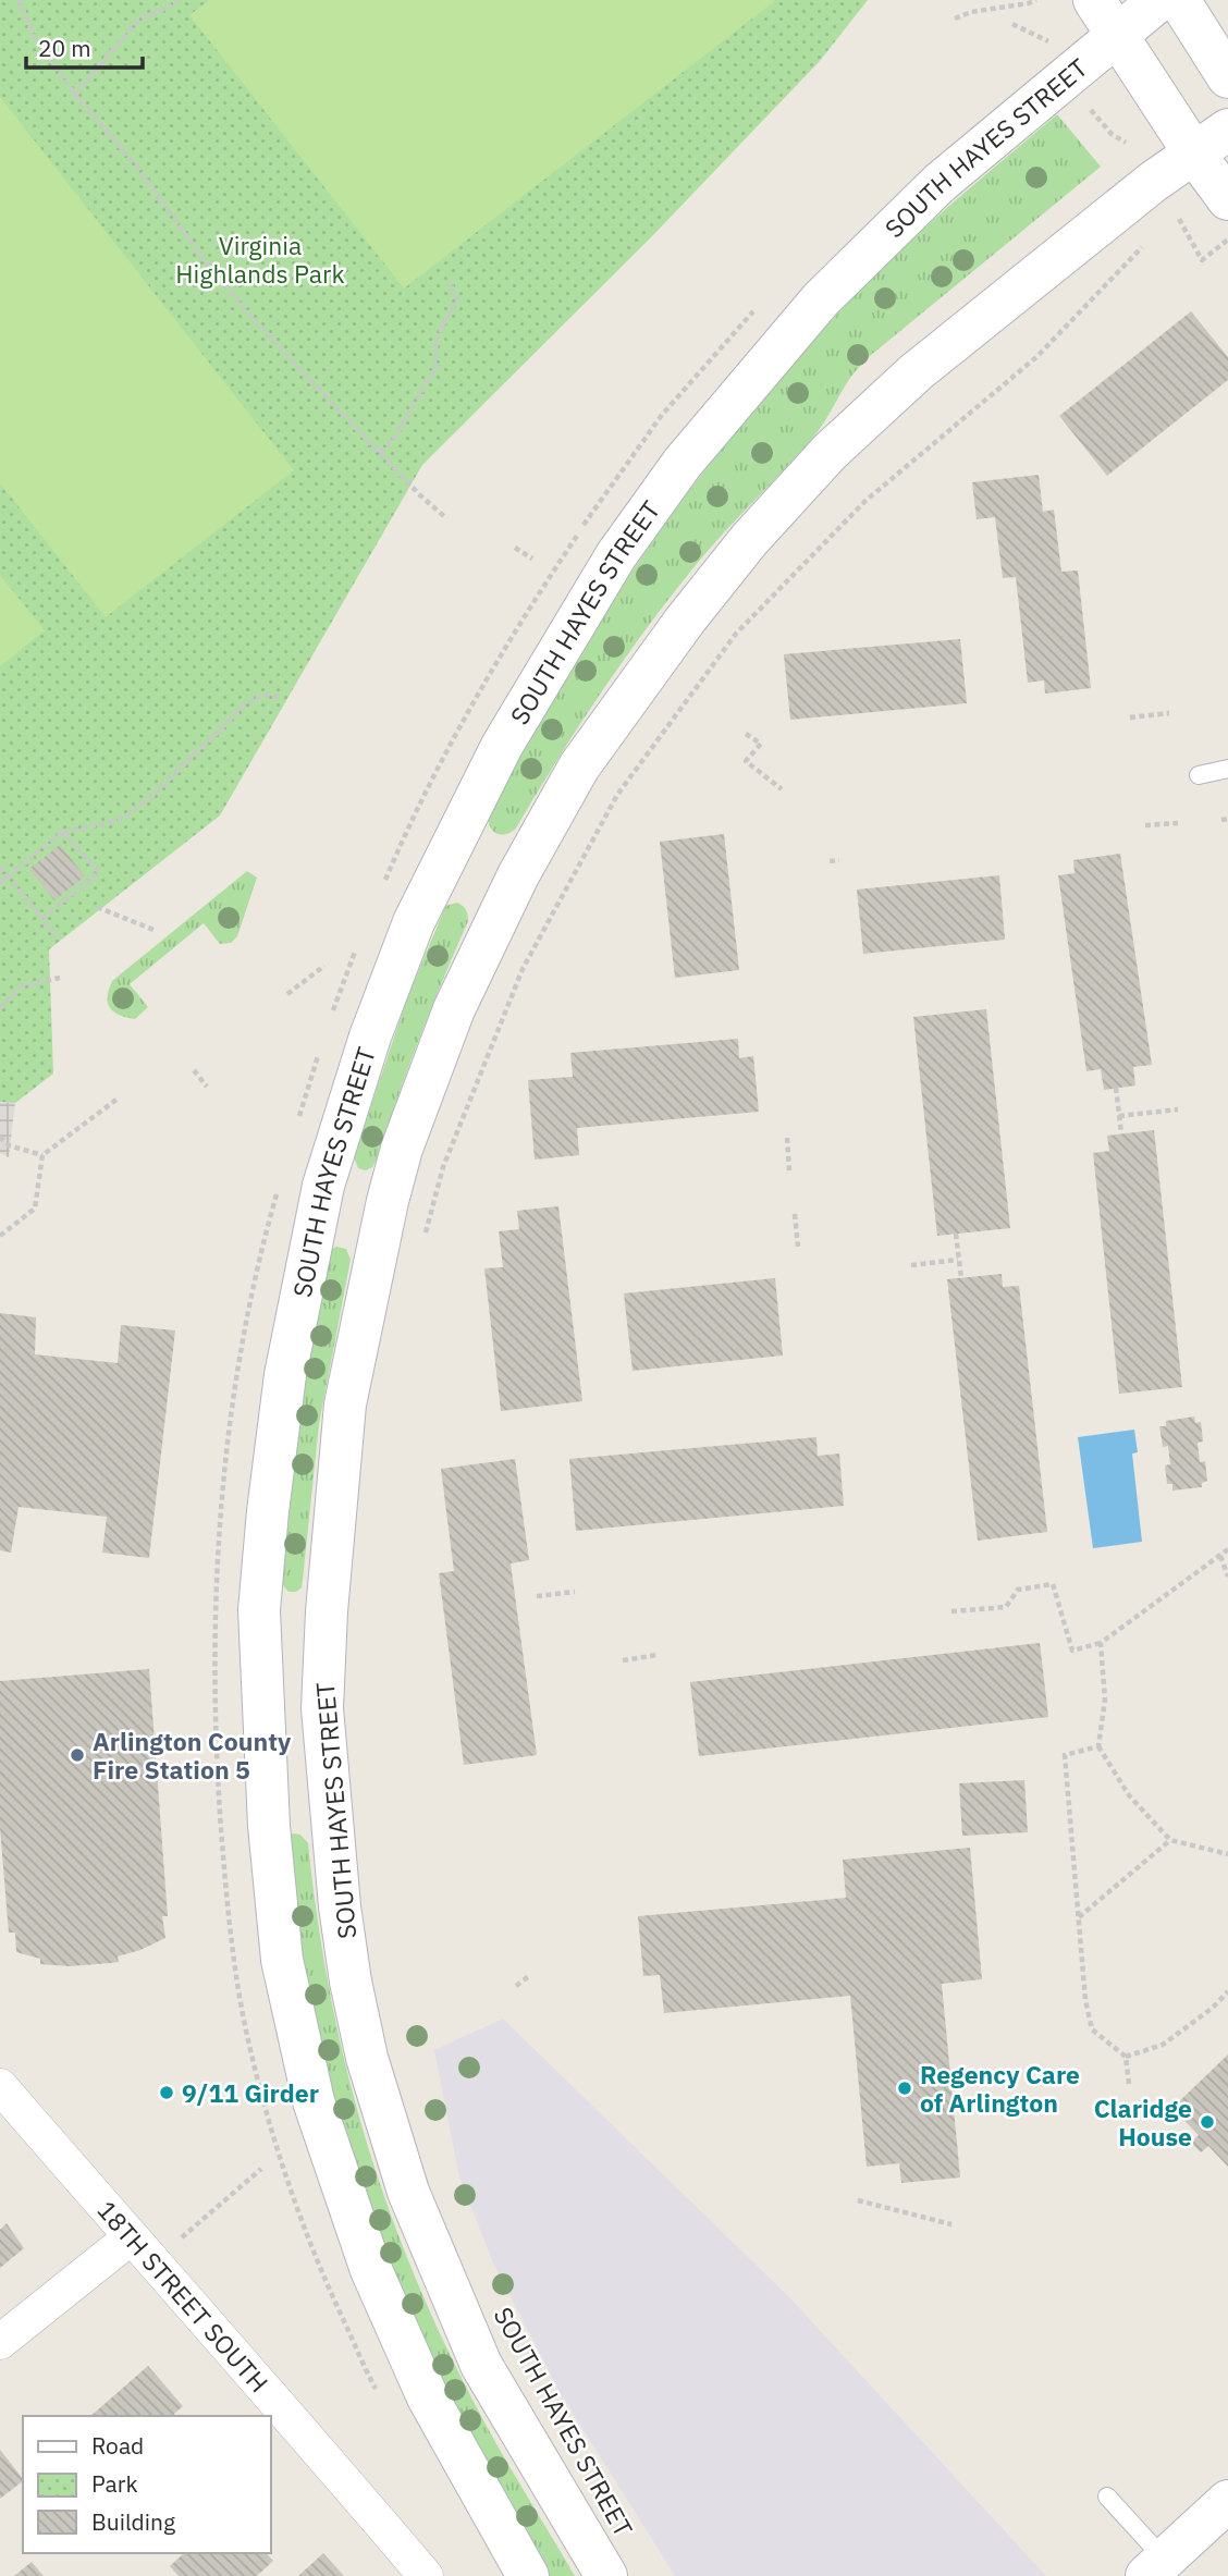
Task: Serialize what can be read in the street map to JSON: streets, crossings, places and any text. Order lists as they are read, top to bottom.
{
  "streets": {
    "street": ["SOUTH HAYES STREET", "18TH STREET SOUTH"]
  },
  "parks": ["Virginia Highlands Park"],
  "places": [
    "Arlington County Fire Station 5",
    "Regency Care of Arlington",
    "9/11 Girder",
    "Claridge House"
  ],
  "legend": ["Road", "Park", "Building"],
  "scale_bar": "20 m"
}
